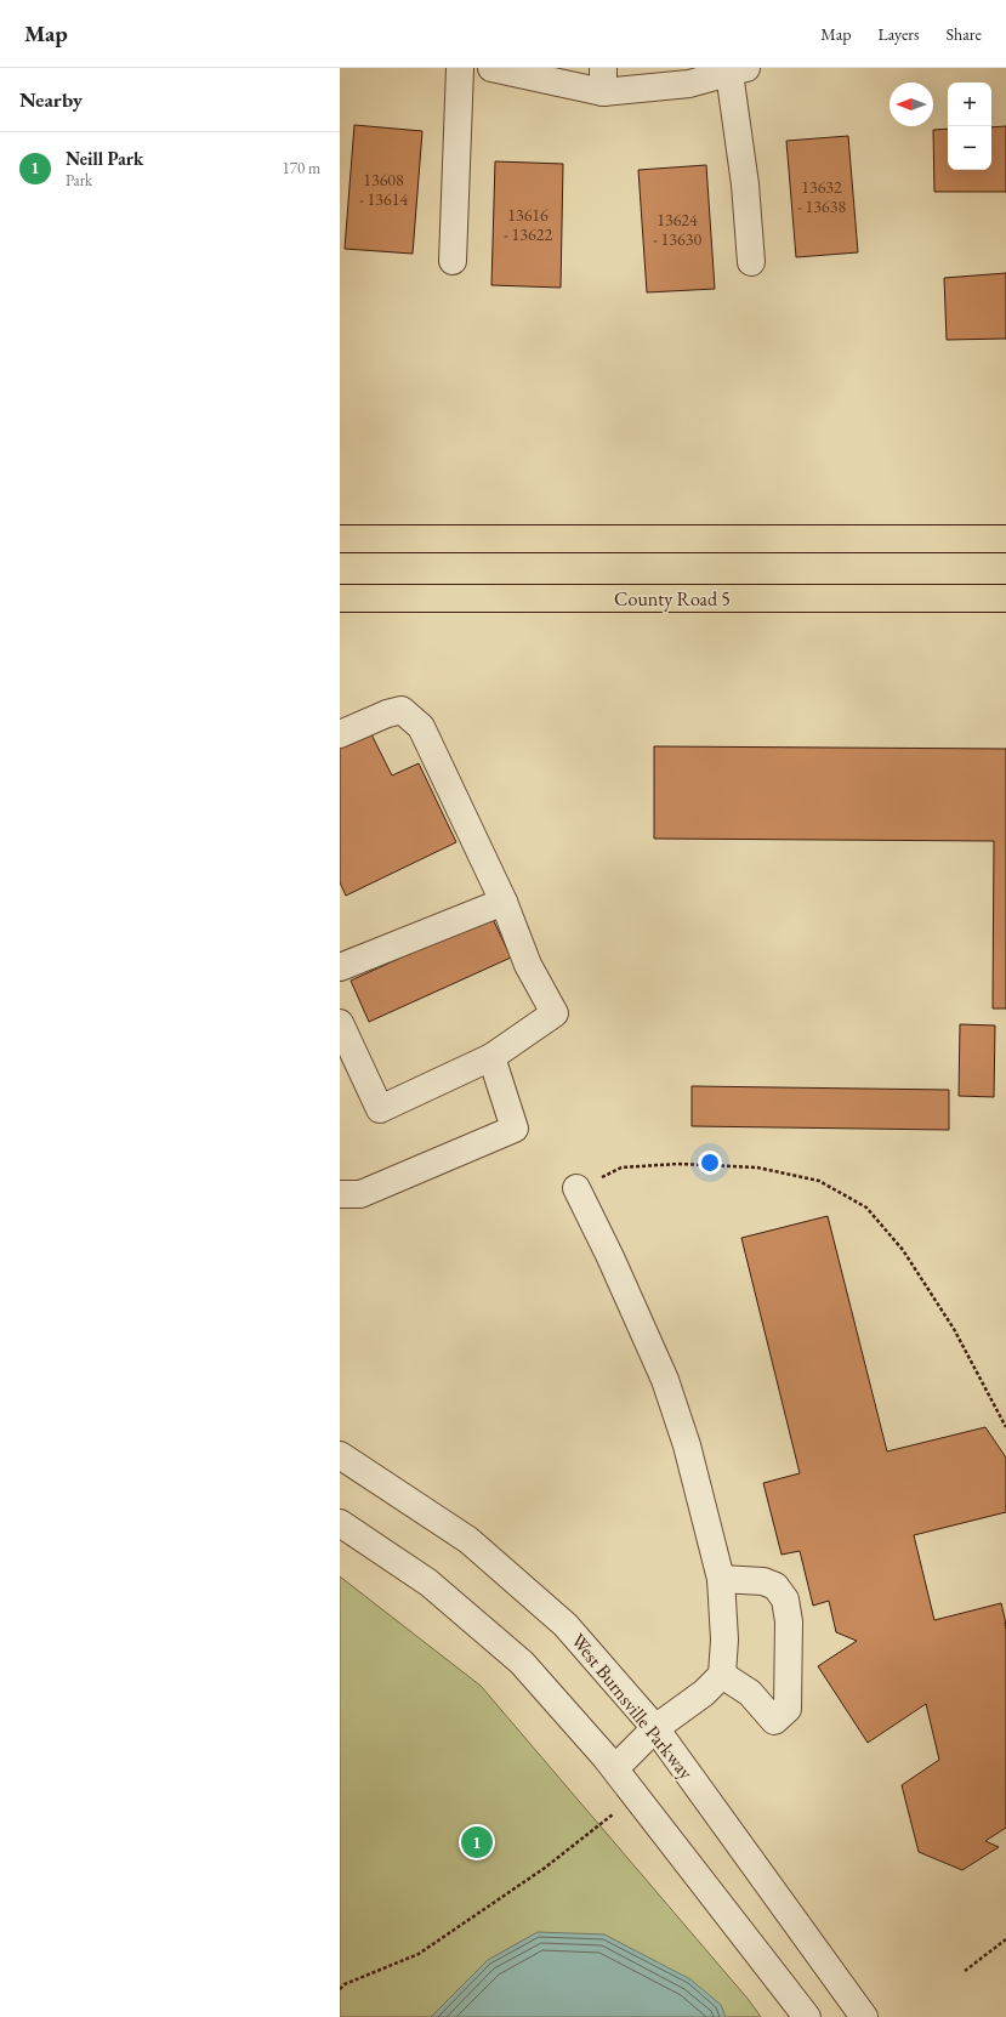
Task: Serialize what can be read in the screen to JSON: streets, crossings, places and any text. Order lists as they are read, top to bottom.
{
  "streets": {
    "main road": ["County Road 5"],
    "street": ["West Burnsville Parkway"]
  },
  "house_numbers": [
    "13608 - 13614",
    "13632 - 13638",
    "13616 - 13622",
    "13624 - 13630"
  ],
  "north": "left",
  "page": {
    "header": "Map",
    "nav": ["Map", "Layers", "Share"],
    "heading": "Nearby",
    "map_buttons": ["+", "−"],
    "list": [
      {
        "mark": "1",
        "name": "Neill Park",
        "note": "Park",
        "value": "170 m"
      }
    ],
    "pins": "1"
  }
}
